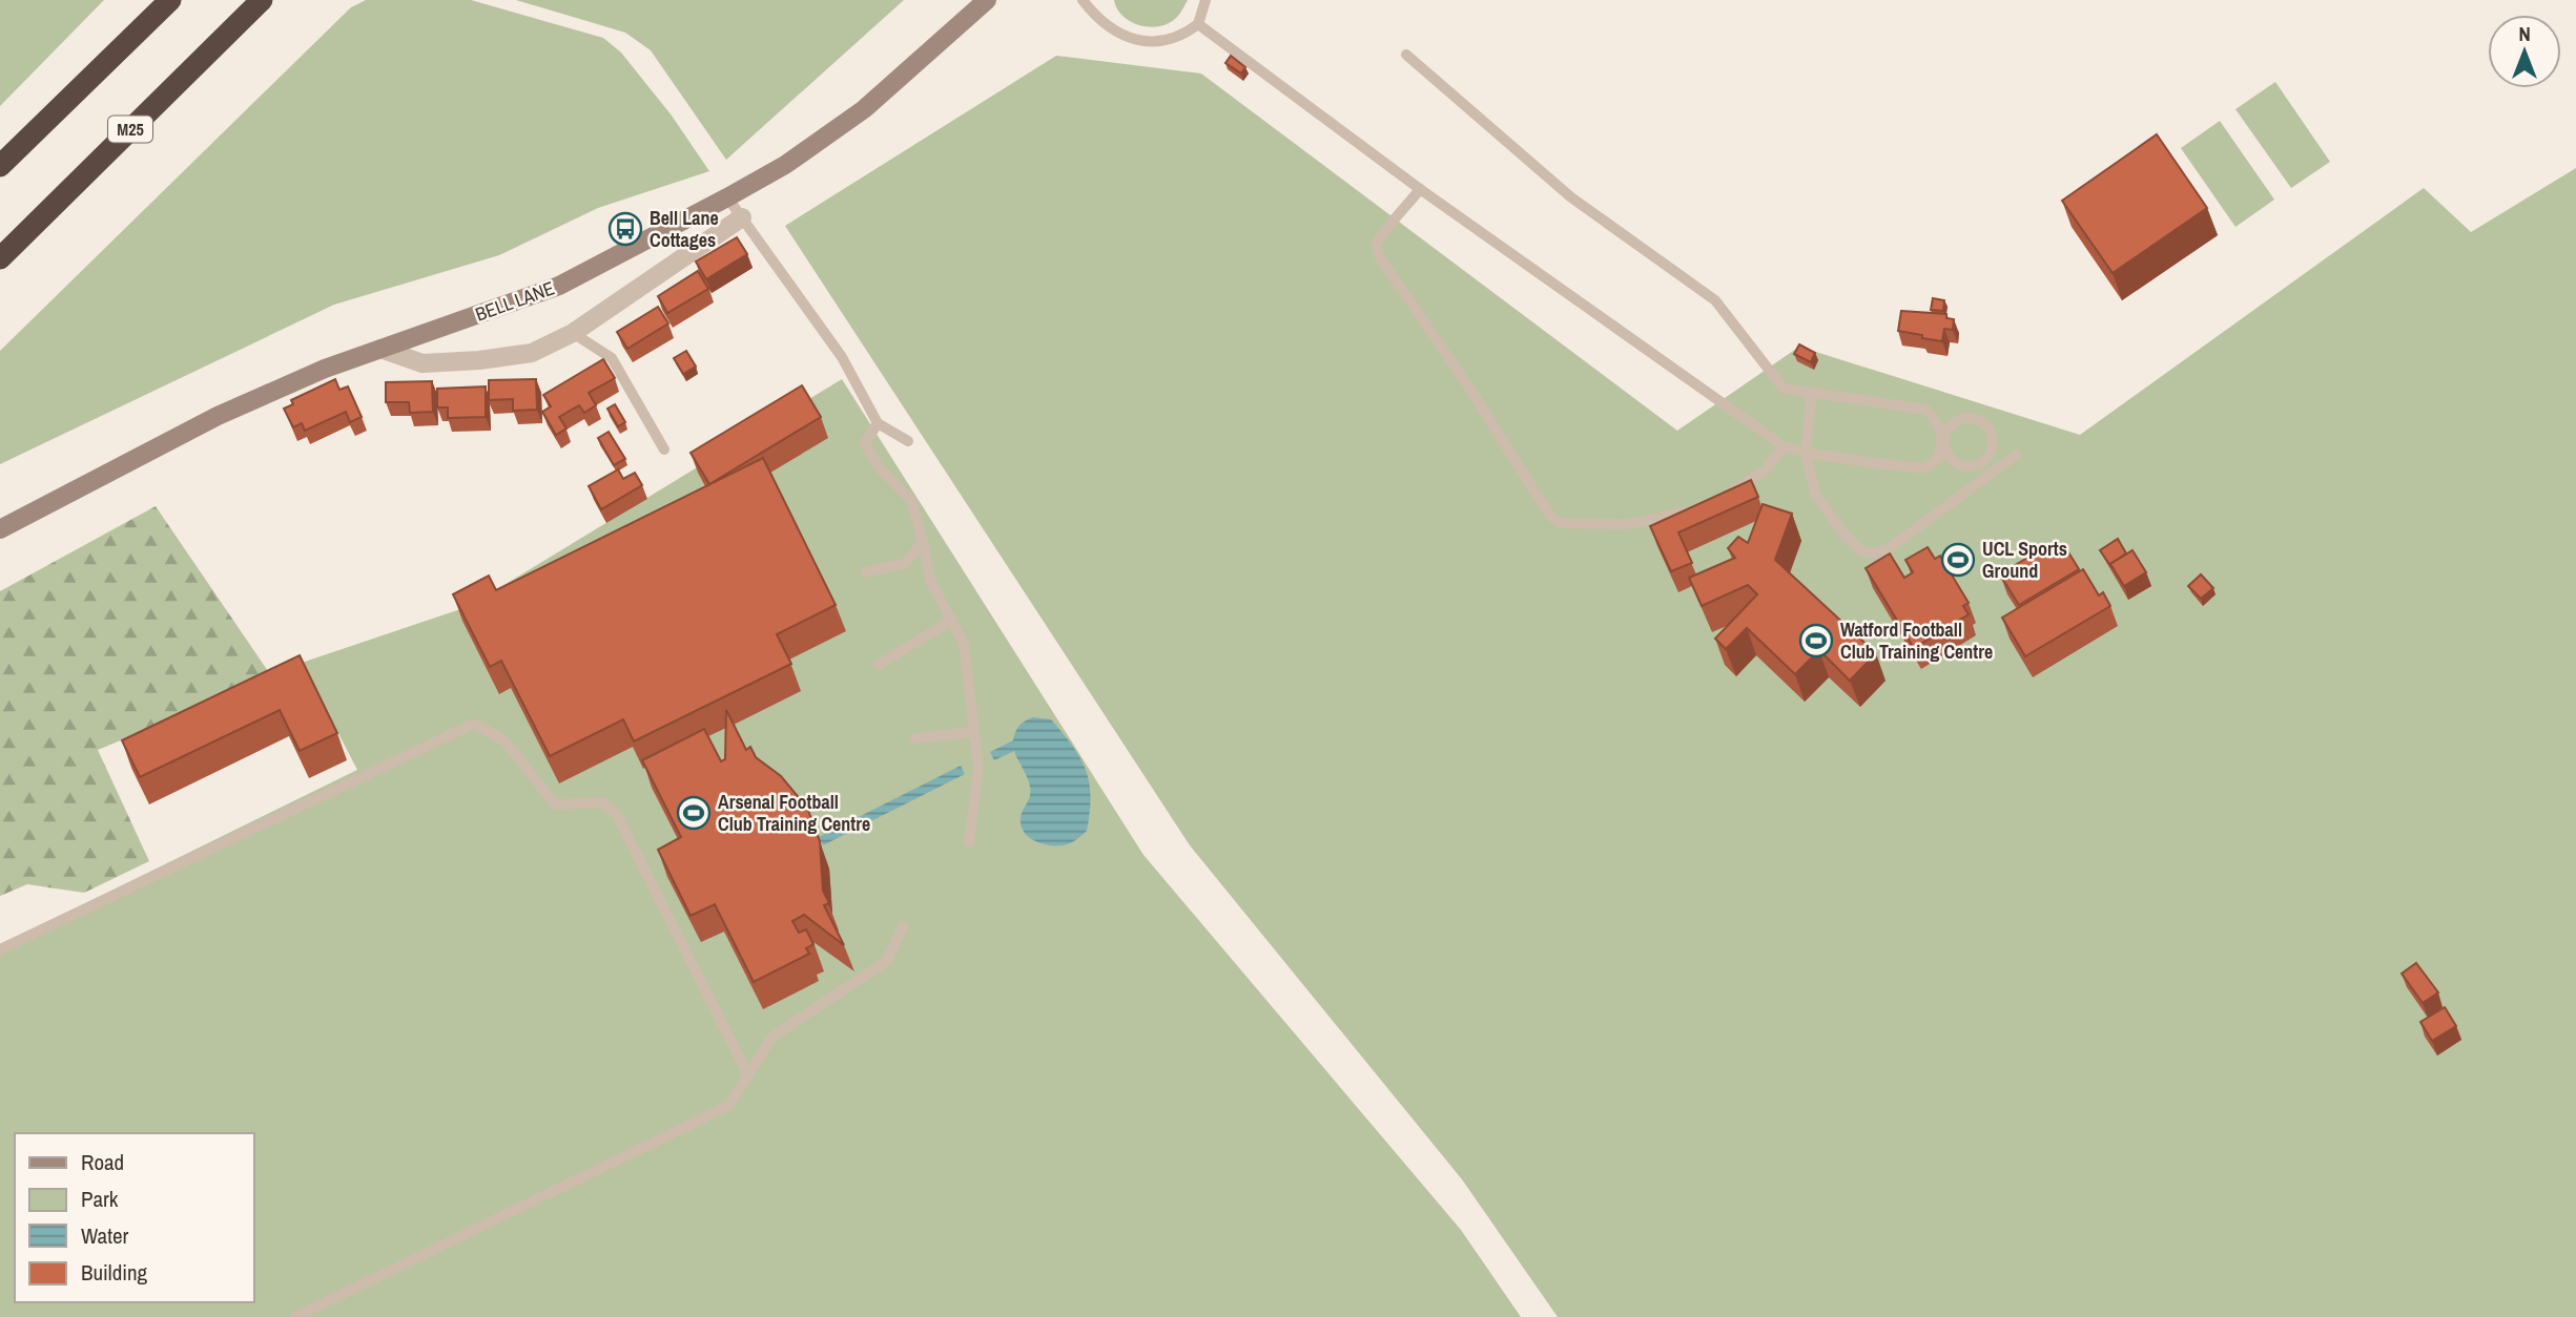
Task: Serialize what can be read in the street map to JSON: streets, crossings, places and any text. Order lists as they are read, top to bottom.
{
  "streets": {
    "highway": ["M25"],
    "main road": ["BELL LANE"]
  },
  "places": {
    "bus stop": ["Bell Lane Cottages"],
    "sports": ["UCL Sports Ground", "Watford Football Club Training Centre", "Arsenal Football Club Training Centre"]
  },
  "legend": [
    "Road",
    "Park",
    "Water",
    "Building"
  ],
  "north": "top"
}
